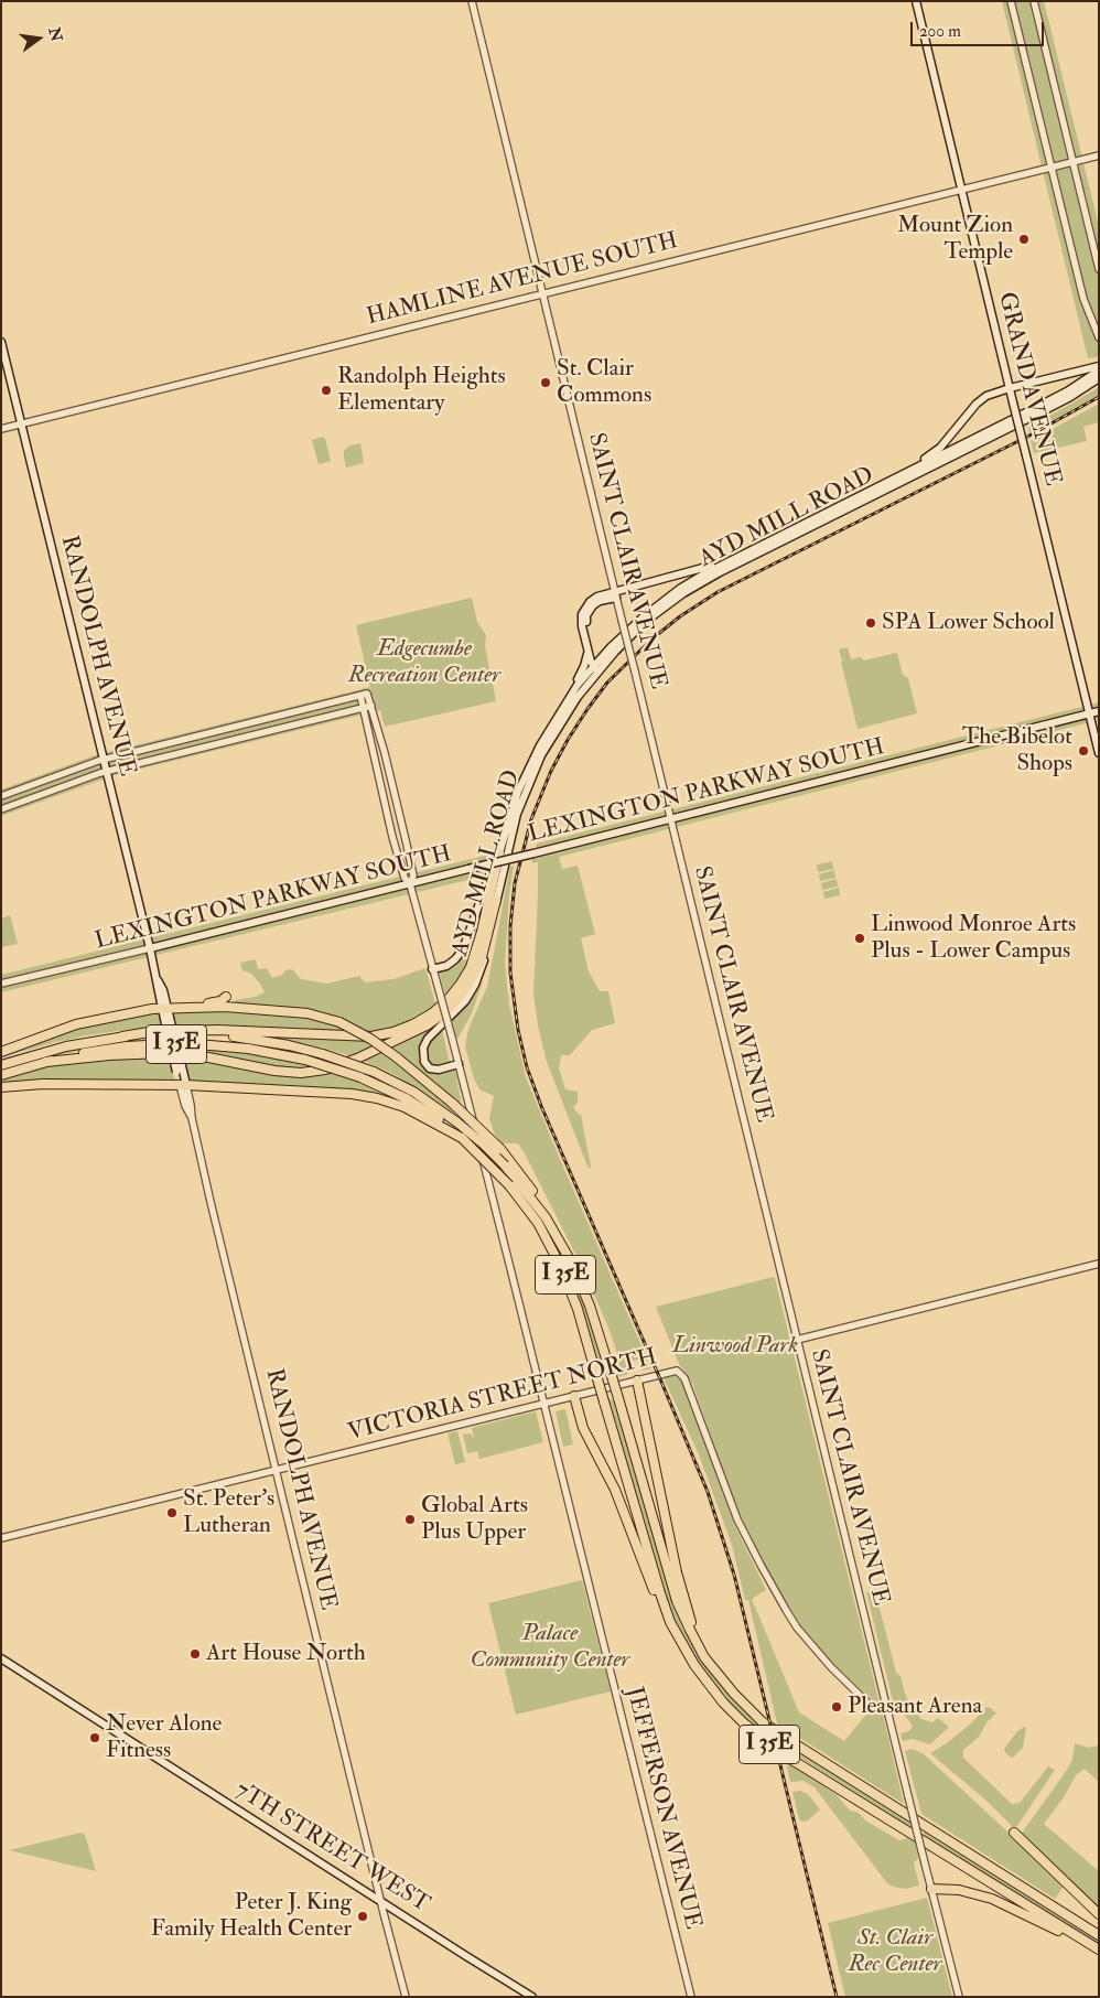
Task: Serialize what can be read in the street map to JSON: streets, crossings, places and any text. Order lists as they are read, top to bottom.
{
  "streets": {
    "highway": ["AYD MILL ROAD", "I 35E"],
    "main road": [
      "GRAND AVENUE",
      "RANDOLPH AVENUE",
      "LEXINGTON PARKWAY SOUTH",
      "7TH STREET WEST"
    ],
    "street": [
      "HAMLINE AVENUE SOUTH",
      "SAINT CLAIR AVENUE",
      "VICTORIA STREET NORTH",
      "JEFFERSON AVENUE"
    ]
  },
  "crossings": [
    ["HAMLINE AVENUE SOUTH", "GRAND AVENUE"],
    ["HAMLINE AVENUE SOUTH", "SAINT CLAIR AVENUE"],
    ["HAMLINE AVENUE SOUTH", "RANDOLPH AVENUE"],
    ["GRAND AVENUE", "LEXINGTON PARKWAY SOUTH"],
    ["AYD MILL ROAD", "I 35E"],
    ["AYD MILL ROAD", "JEFFERSON AVENUE"],
    ["SAINT CLAIR AVENUE", "LEXINGTON PARKWAY SOUTH"],
    ["SAINT CLAIR AVENUE", "VICTORIA STREET NORTH"],
    ["RANDOLPH AVENUE", "LEXINGTON PARKWAY SOUTH"],
    ["RANDOLPH AVENUE", "VICTORIA STREET NORTH"],
    ["RANDOLPH AVENUE", "7TH STREET WEST"],
    ["LEXINGTON PARKWAY SOUTH", "JEFFERSON AVENUE"],
    ["VICTORIA STREET NORTH", "JEFFERSON AVENUE"]
  ],
  "parks": [
    "Edgecumbe Recreation Center",
    "Linwood Park",
    "Palace Community Center",
    "St. Clair Rec Center"
  ],
  "places": [
    "Mount Zion Temple",
    "St. Clair Commons",
    "Randolph Heights Elementary",
    "SPA Lower School",
    "The Bibelot Shops",
    "Linwood Monroe Arts Plus - Lower Campus",
    "St. Peter's Lutheran",
    "Global Arts Plus Upper",
    "Art House North",
    "Pleasant Arena",
    "Never Alone Fitness",
    "Peter J. King Family Health Center"
  ],
  "scale_bar": "200 m",
  "north": "right"
}
